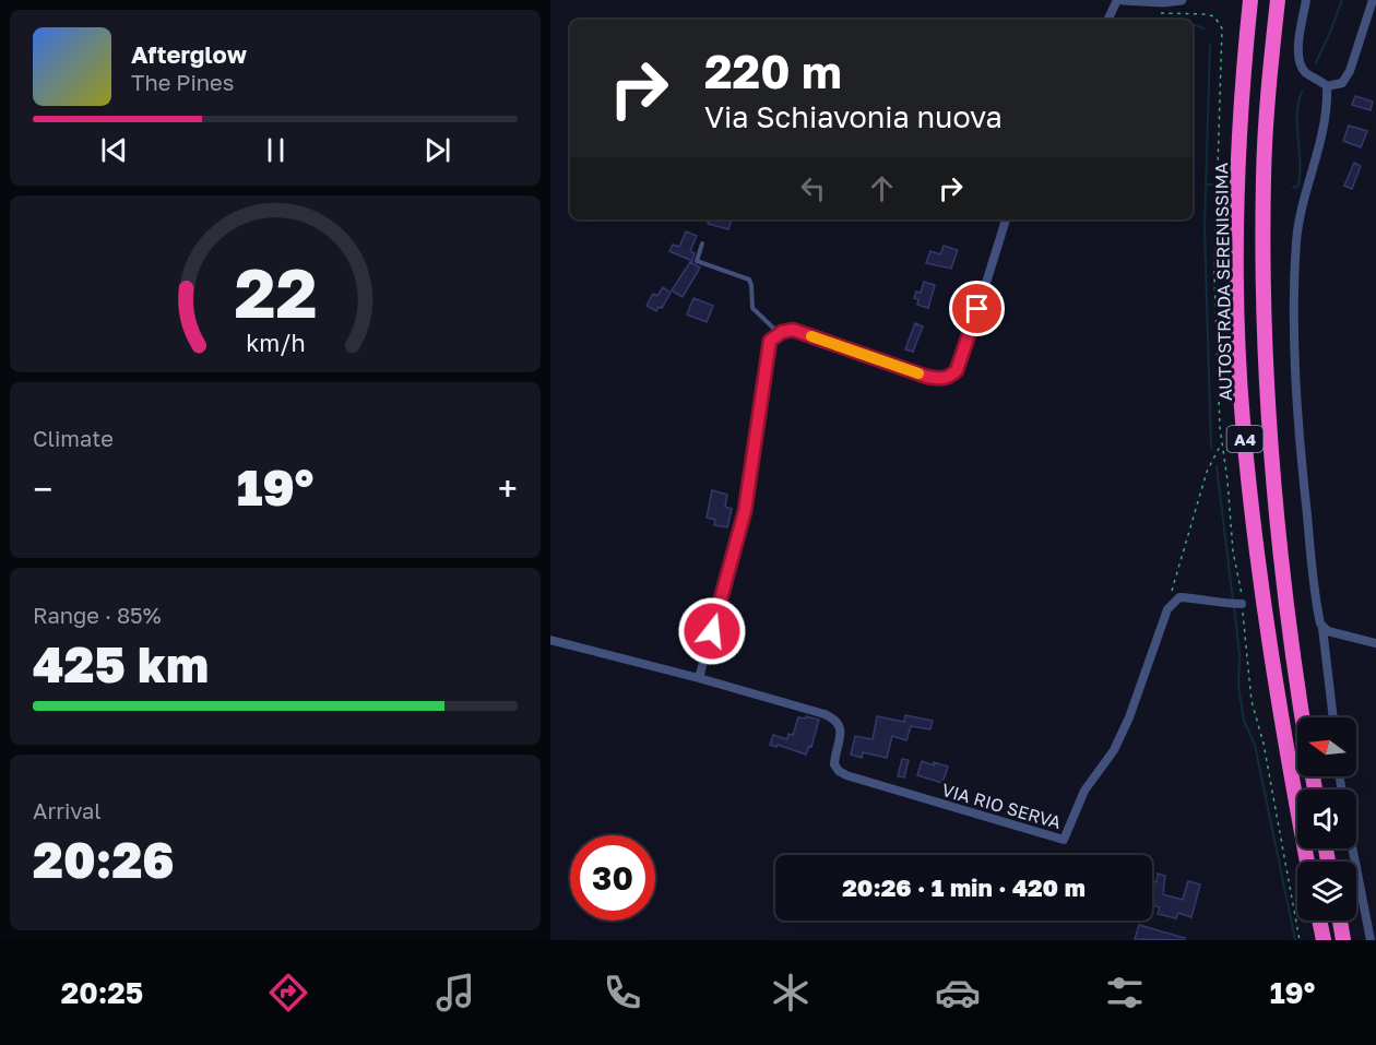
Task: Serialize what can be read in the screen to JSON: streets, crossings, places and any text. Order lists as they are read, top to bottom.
{
  "streets": {
    "highway": ["AUTOSTRADA SERENISSIMA", "A4"],
    "street": ["VIA RIO SERVA"]
  },
  "north": "left",
  "page": {
    "turn": ["220 m", "Via Schiavonia nuova"],
    "song": ["Afterglow", "The Pines"],
    "tile": [
      "Climate",
      ["Range · 85%", "425 km"],
      ["Arrival", "20:26"]
    ],
    "heat": ["−", "19°", "+"],
    "limit": "30",
    "trip": "20:26 · 1 min · 420 m",
    "tabs": ["20:25", "19°"],
    "gauge": ["22", "km/h"]
  }
}
